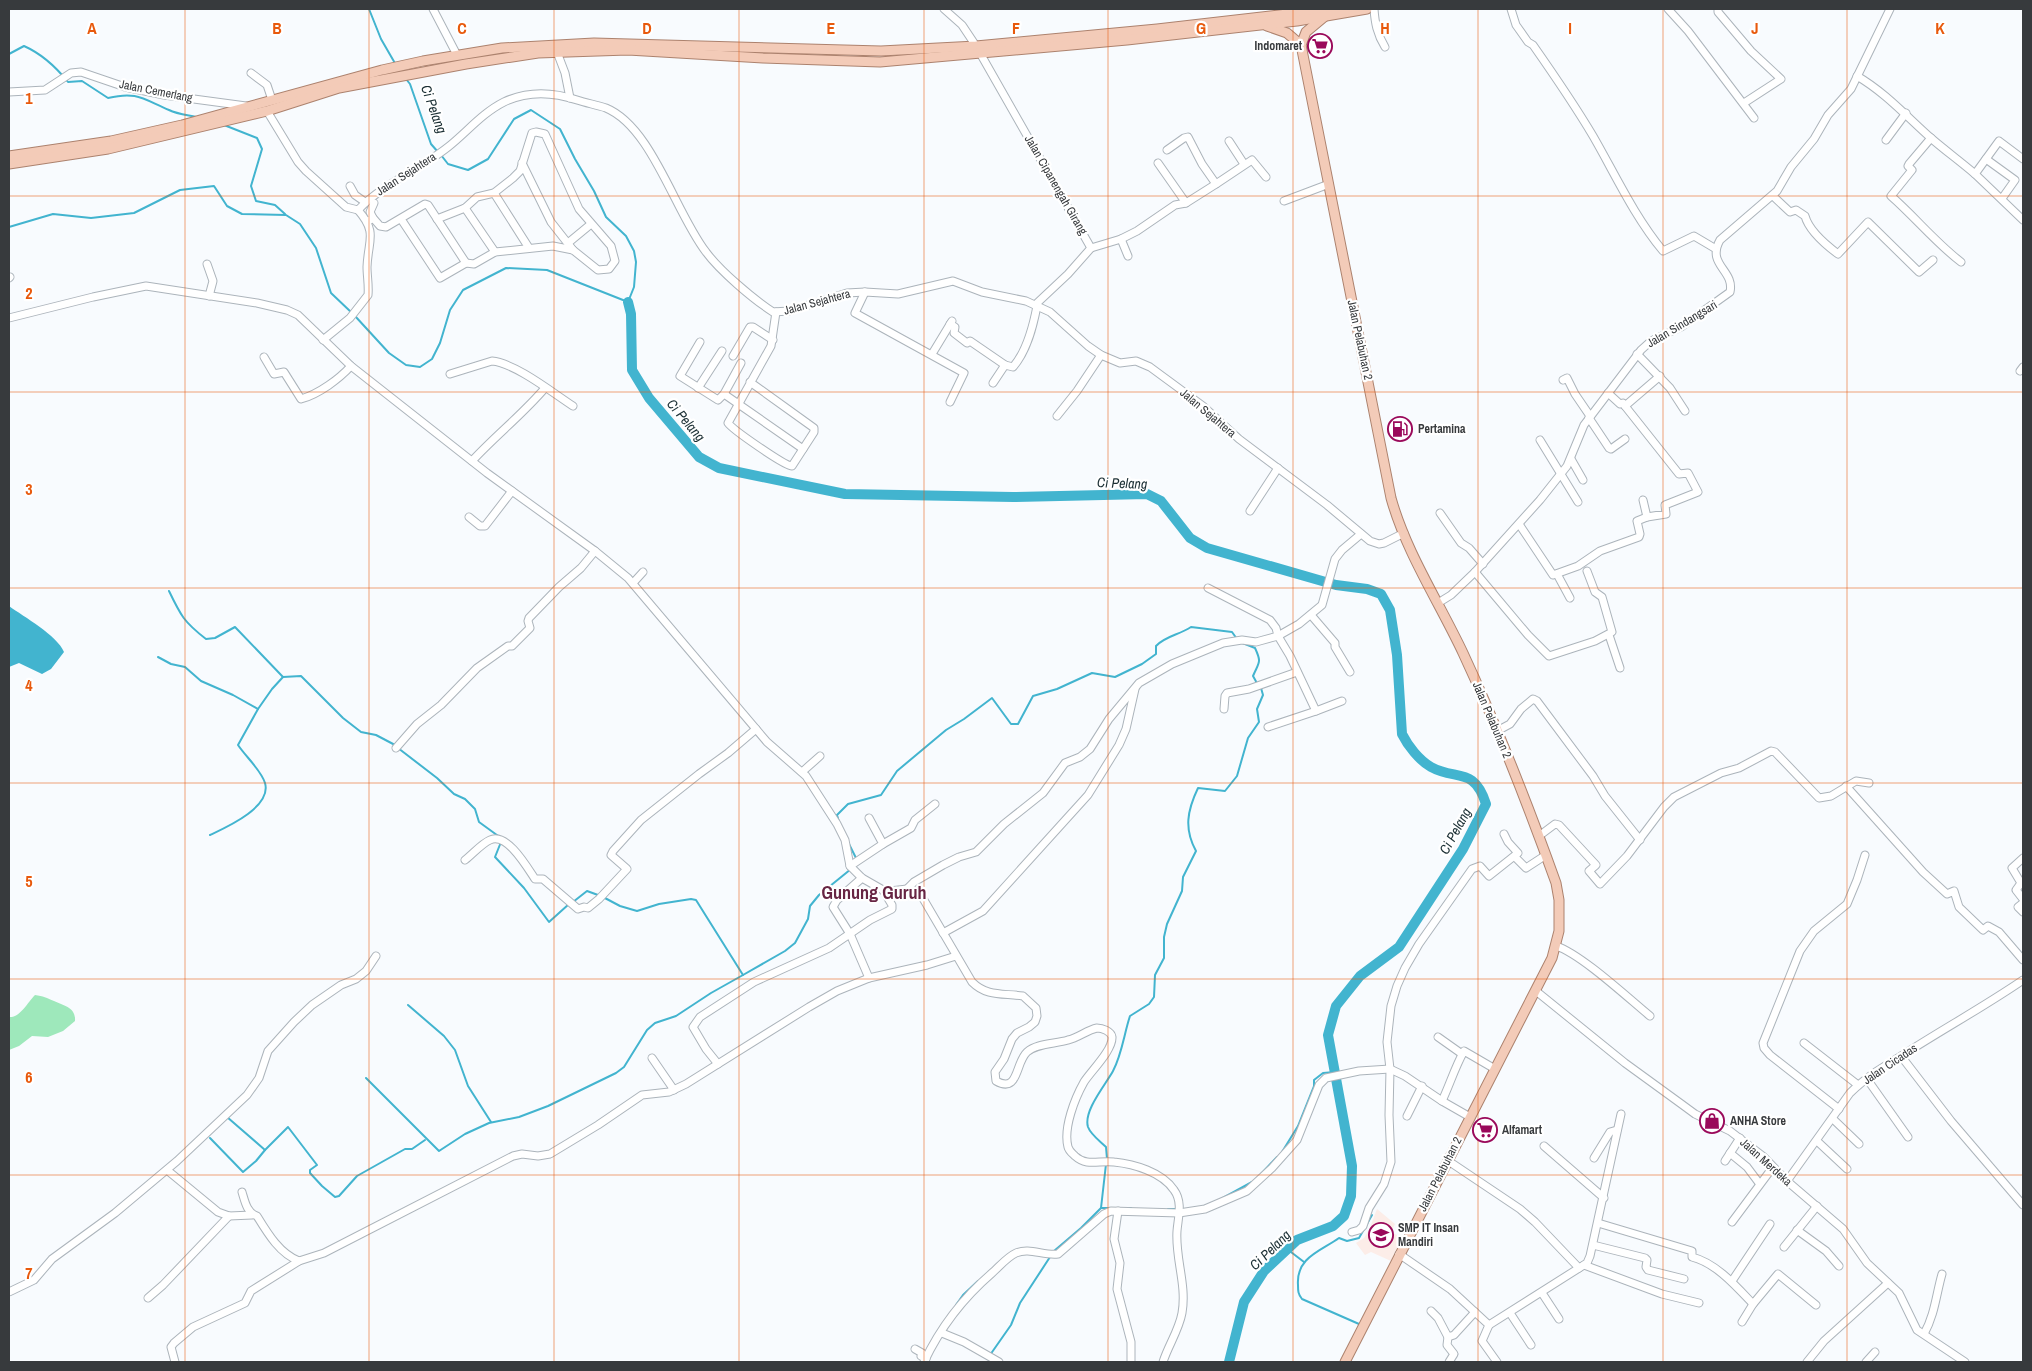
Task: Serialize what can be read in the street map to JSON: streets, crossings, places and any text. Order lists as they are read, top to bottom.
{
  "streets": {
    "main road": ["Jalan Pelabuhan 2"],
    "street": [
      "Jalan Cemerlang",
      "Jalan Sejahtera",
      "Jalan Cipanengah Girang",
      "Jalan Sindangsari",
      "Jalan Cicadas",
      "Jalan Merdeka"
    ]
  },
  "crossings": [
    ["Jalan Sejahtera", "Jalan Cipanengah Girang"],
    ["Jalan Sejahtera", "Jalan Pelabuhan 2"],
    ["Jalan Sindangsari", "Jalan Pelabuhan 2"],
    ["Jalan Pelabuhan 2", "Jalan Merdeka"],
    ["Jalan Cicadas", "Jalan Merdeka"]
  ],
  "districts": ["Gunung Guruh"],
  "water": ["Ci Pelang"],
  "places": {
    "supermarket": ["Indomaret", "Alfamart"],
    "fuel station": ["Pertamina"],
    "shop": ["ANHA Store"],
    "school or university": ["SMP IT Insan Mandiri"]
  },
  "grid": {
    "columns": [
      "A",
      "B",
      "C",
      "D",
      "E",
      "F",
      "G",
      "H",
      "I",
      "J",
      "K"
    ],
    "rows": [
      "1",
      "2",
      "3",
      "4",
      "5",
      "6",
      "7"
    ]
  }
}
